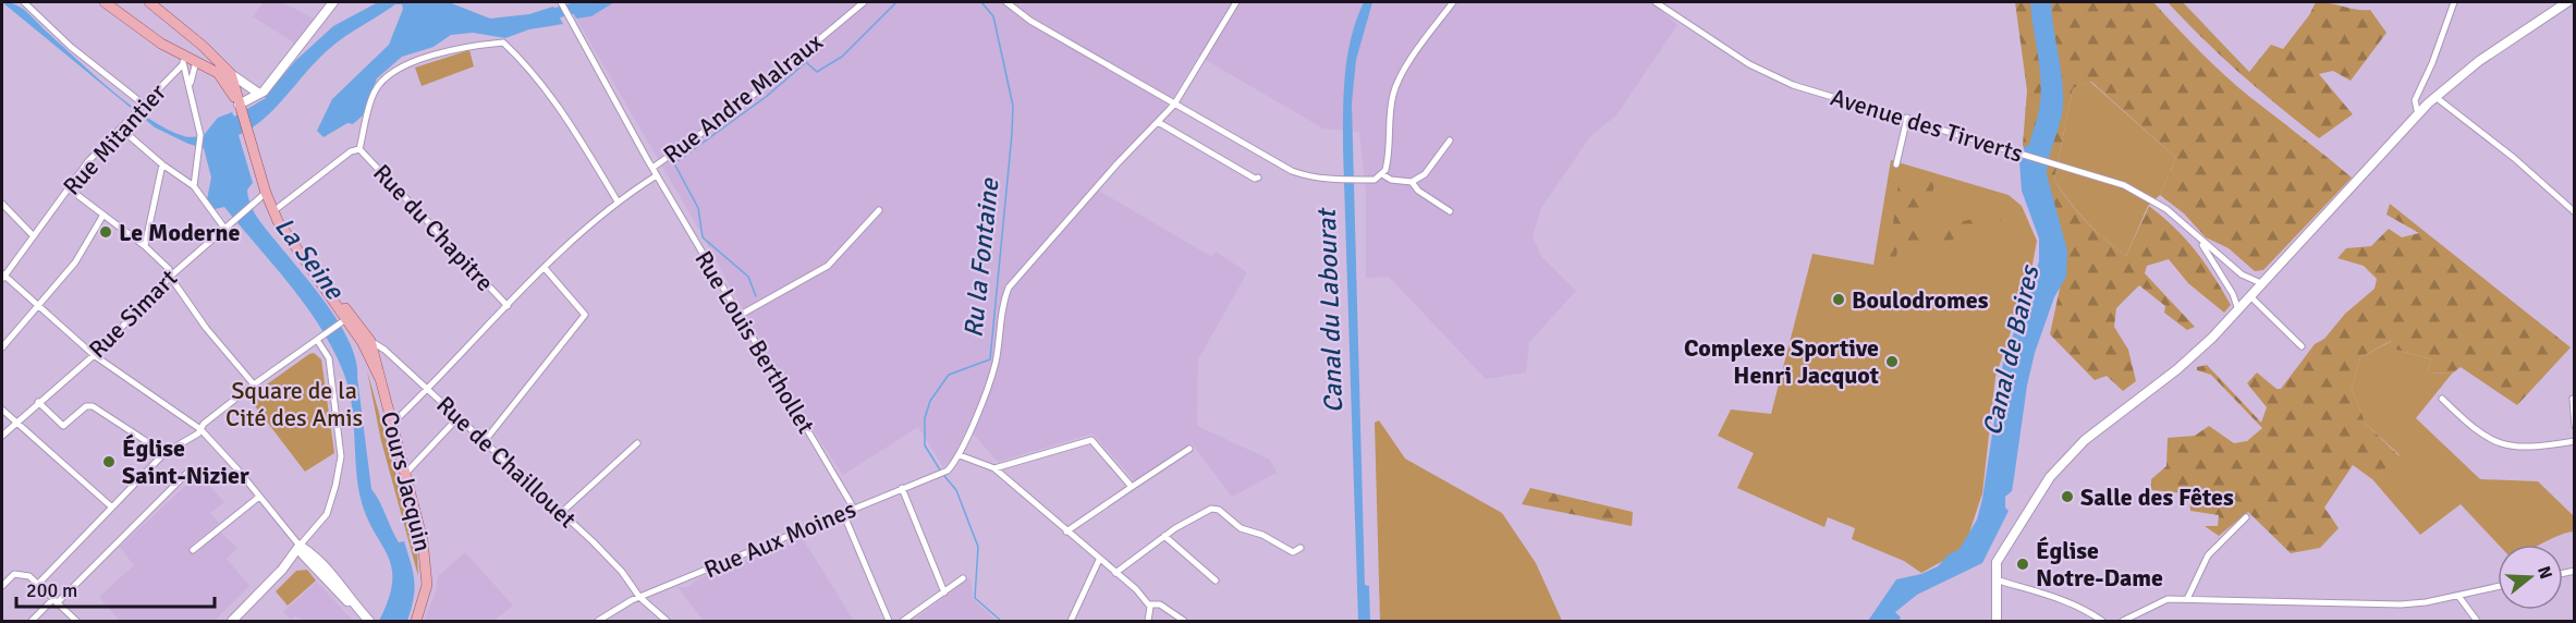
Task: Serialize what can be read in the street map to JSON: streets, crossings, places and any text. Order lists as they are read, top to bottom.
{
  "streets": {
    "main road": ["Cours Jacquin"],
    "street": [
      "Rue Andre Malraux",
      "Avenue des Tirverts",
      "Rue Mitantier",
      "Rue du Chapitre",
      "Rue Simart",
      "Rue Louis Berthollet",
      "Rue de Chaillouet",
      "Rue Aux Moines"
    ]
  },
  "crossings": [
    ["Rue Andre Malraux", "Rue Louis Berthollet"],
    ["Rue Simart", "Cours Jacquin"],
    ["Rue Louis Berthollet", "Rue Aux Moines"],
    ["Rue de Chaillouet", "Cours Jacquin"],
    ["Rue de Chaillouet", "Rue Aux Moines"]
  ],
  "water": [
    "La Seine",
    "Ru la Fontaine",
    "Canal du Labourat",
    "Canal de Baires"
  ],
  "parks": ["Square de la Cité des Amis"],
  "places": [
    "Le Moderne",
    "Boulodromes",
    "Complexe Sportive Henri Jacquot",
    "Église Saint-Nizier",
    "Salle des Fêtes",
    "Église Notre-Dame"
  ],
  "scale_bar": "200 m",
  "north": "right"
}
